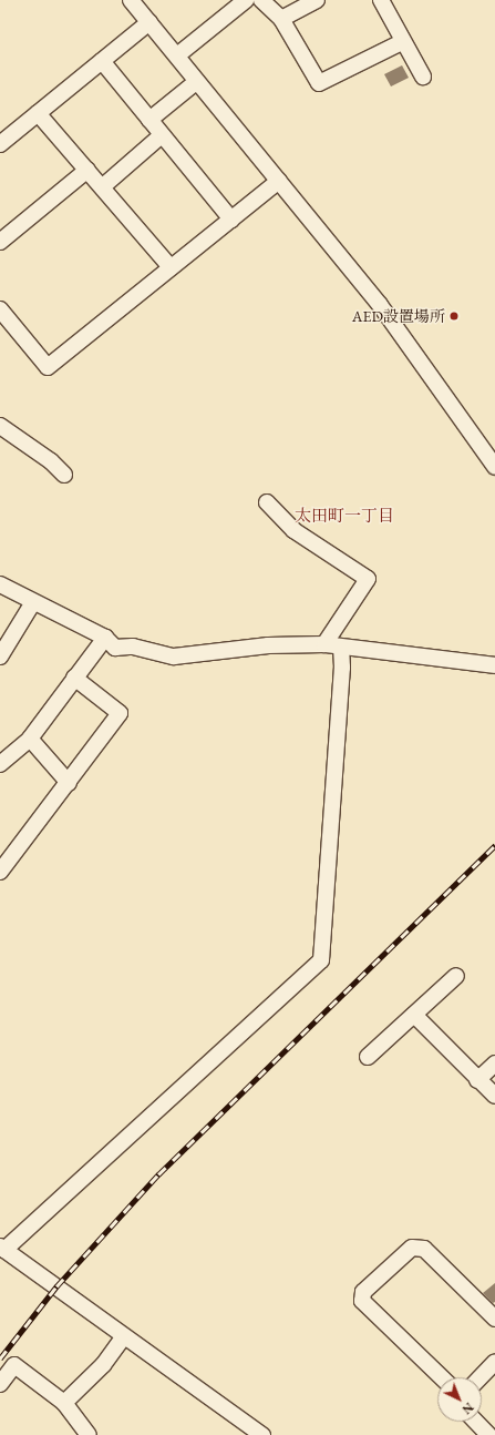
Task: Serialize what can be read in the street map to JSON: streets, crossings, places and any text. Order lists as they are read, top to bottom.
{
  "districts": ["太田町一丁目"],
  "places": ["AED設置場所"],
  "north": "bottom right"
}
